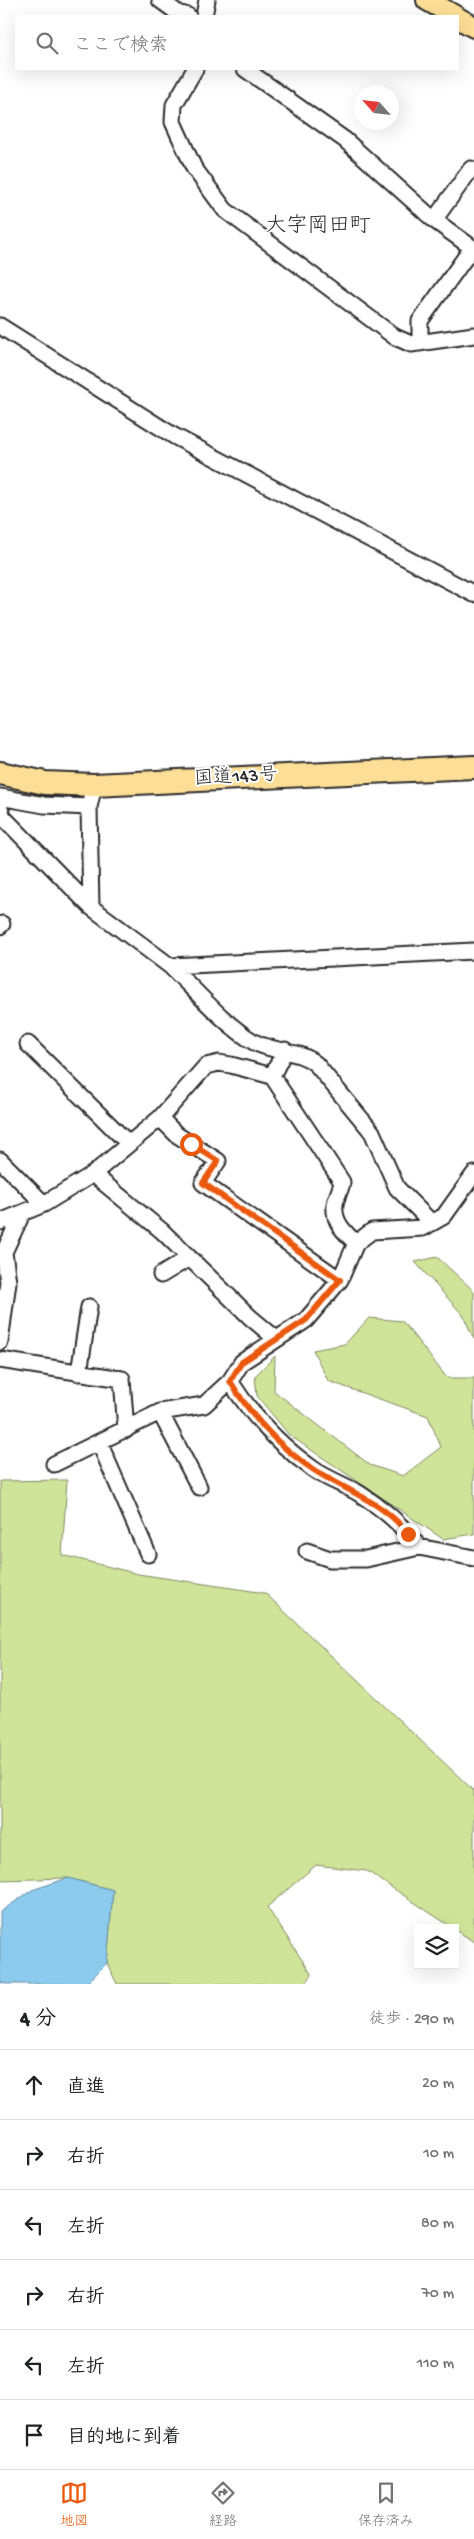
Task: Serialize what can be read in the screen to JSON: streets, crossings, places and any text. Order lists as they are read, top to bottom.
{
  "streets": {
    "highway": ["国道143号"]
  },
  "districts": ["大字岡田町"],
  "north": "top left",
  "page": {
    "search": "ここで検索",
    "heading": ["4 分", "徒歩 · 290 m"],
    "list": [
      ["直進", "20 m"],
      ["右折", "10 m"],
      ["左折", "80 m"],
      ["右折", "70 m"],
      ["左折", "110 m"],
      "目的地に到着"
    ],
    "nav": ["地図", "経路", "保存済み"]
  }
}
